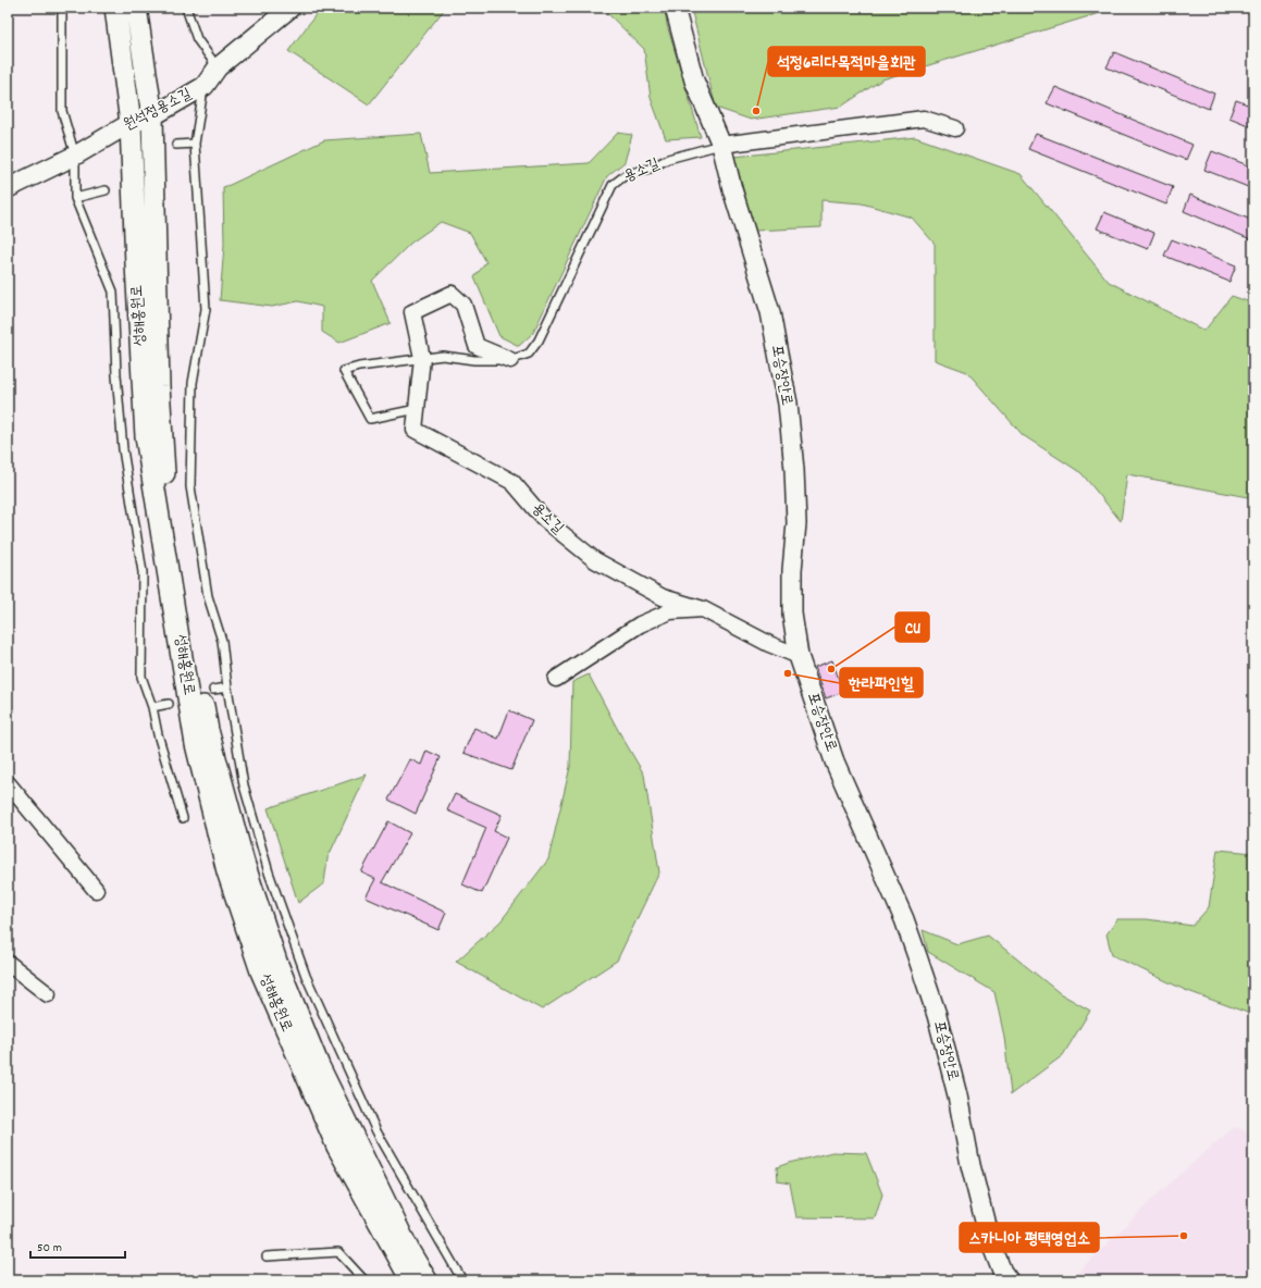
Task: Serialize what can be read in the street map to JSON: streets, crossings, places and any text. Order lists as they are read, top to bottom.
{
  "streets": {
    "main road": ["성해홍원로"],
    "street": ["원석정용소길", "용소길", "포승장안로"]
  },
  "crossings": [
    ["원석정용소길", "성해홍원로"],
    ["용소길", "포승장안로"]
  ],
  "places": [
    "석정6리다목적마을회관",
    "CU",
    "한라파인힐",
    "스카니아 평택영업소"
  ],
  "scale_bar": "50 m"
}
